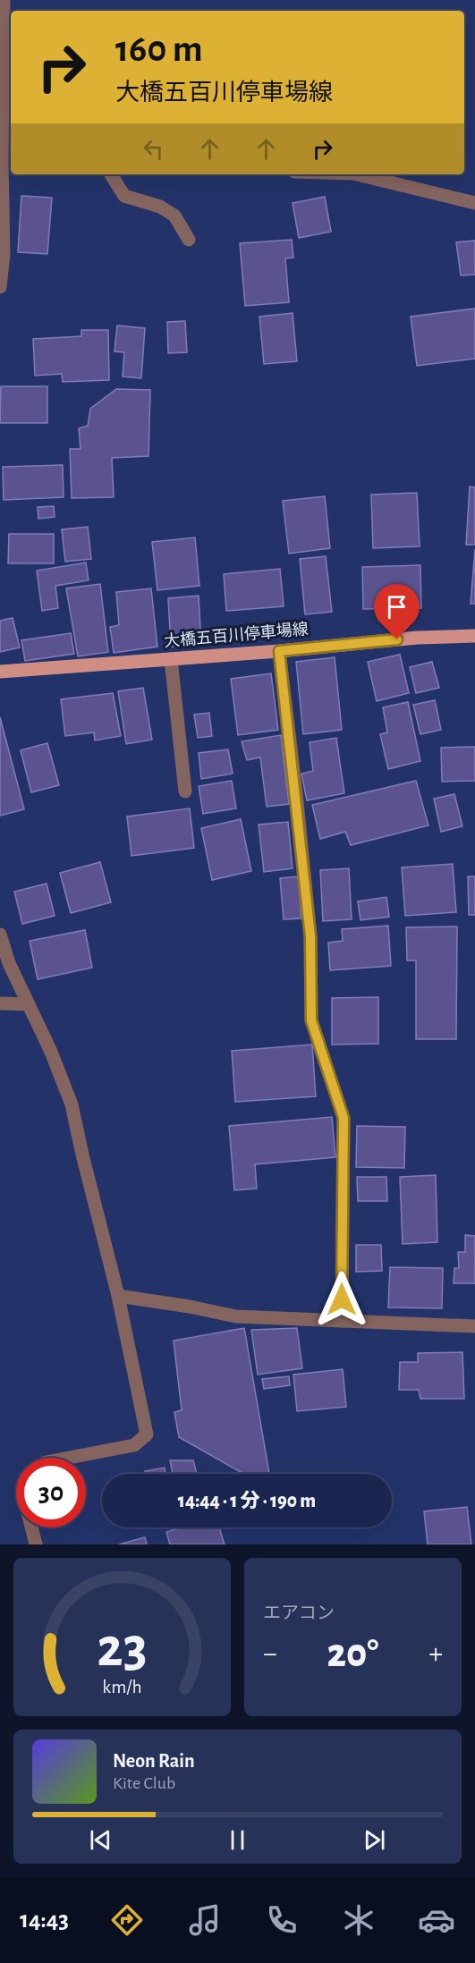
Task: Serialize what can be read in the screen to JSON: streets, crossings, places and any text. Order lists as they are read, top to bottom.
{
  "streets": {
    "main road": ["大橋五百川停車場線"]
  },
  "page": {
    "turn": ["160 m", "大橋五百川停車場線"],
    "limit": "30",
    "trip": "14:44 · 1 分 · 190 m",
    "tile": "エアコン",
    "heat": ["−", "20°", "+"],
    "song": ["Neon Rain", "Kite Club"],
    "tabs": "14:43",
    "gauge": ["23", "km/h"]
  }
}
